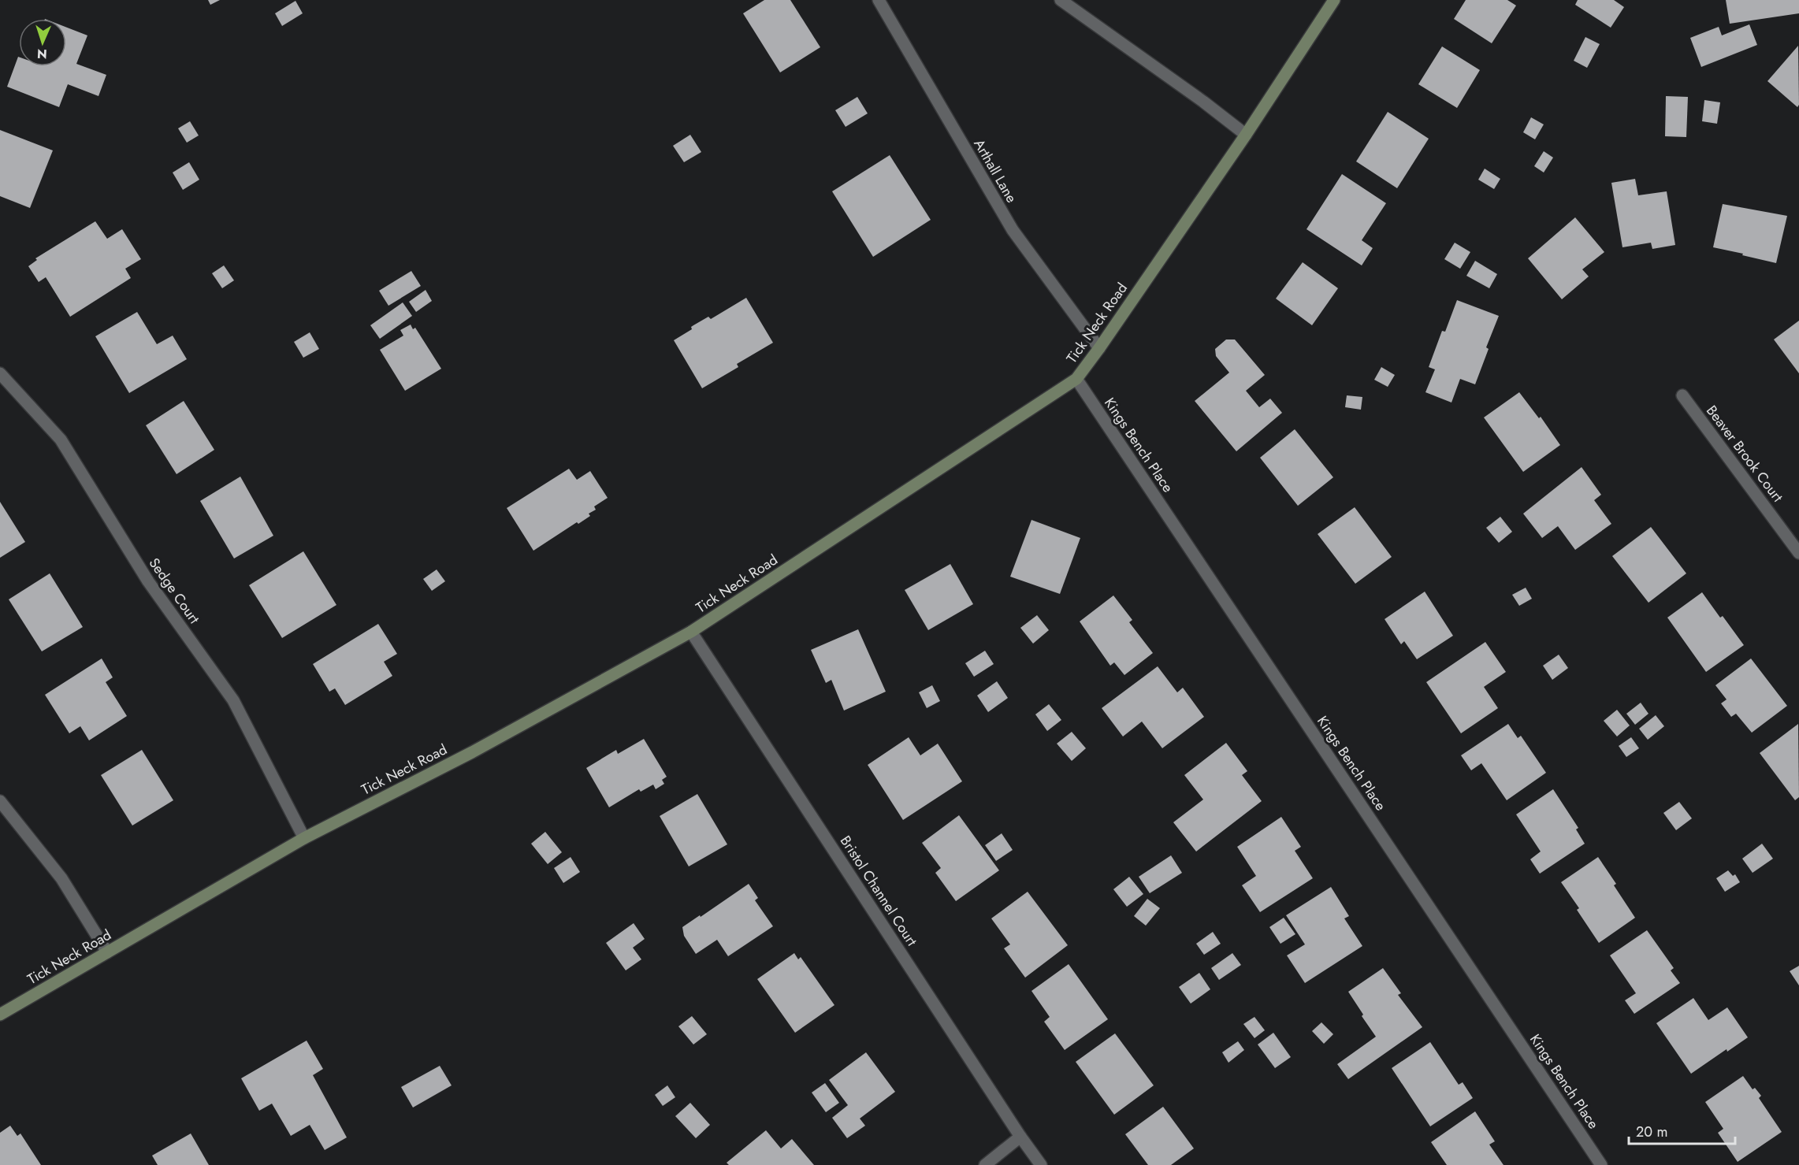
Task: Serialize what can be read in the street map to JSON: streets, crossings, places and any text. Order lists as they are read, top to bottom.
{
  "streets": {
    "street": [
      "Arthall Lane",
      "Tick Neck Road",
      "Kings Bench Place",
      "Beaver Brook Court",
      "Sedge Court",
      "Bristol Channel Court"
    ]
  },
  "crossings": [
    ["Arthall Lane", "Tick Neck Road"],
    ["Tick Neck Road", "Kings Bench Place"],
    ["Tick Neck Road", "Sedge Court"],
    ["Tick Neck Road", "Bristol Channel Court"]
  ],
  "scale_bar": "20 m",
  "north": "bottom"
}
